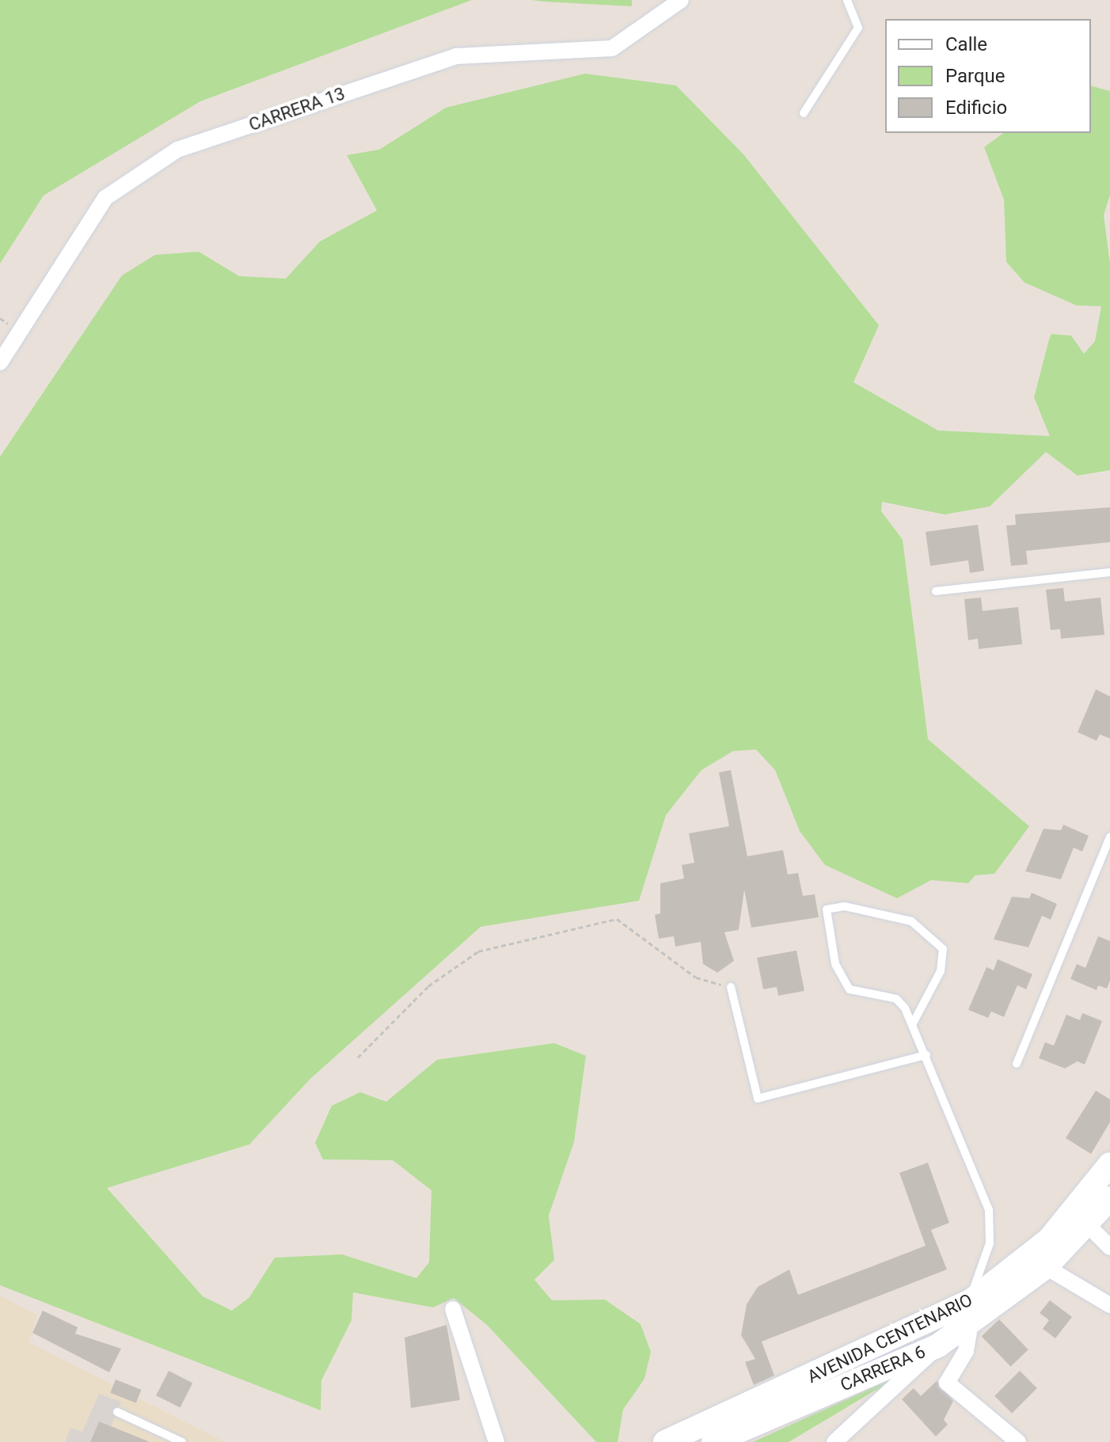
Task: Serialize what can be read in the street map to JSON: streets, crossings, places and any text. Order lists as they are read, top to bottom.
{
  "streets": {
    "main road": ["AVENIDA CENTENARIO", "CARRERA 6"],
    "street": ["CARRERA 13"]
  },
  "legend": ["Calle", "Parque", "Edificio"]
}
